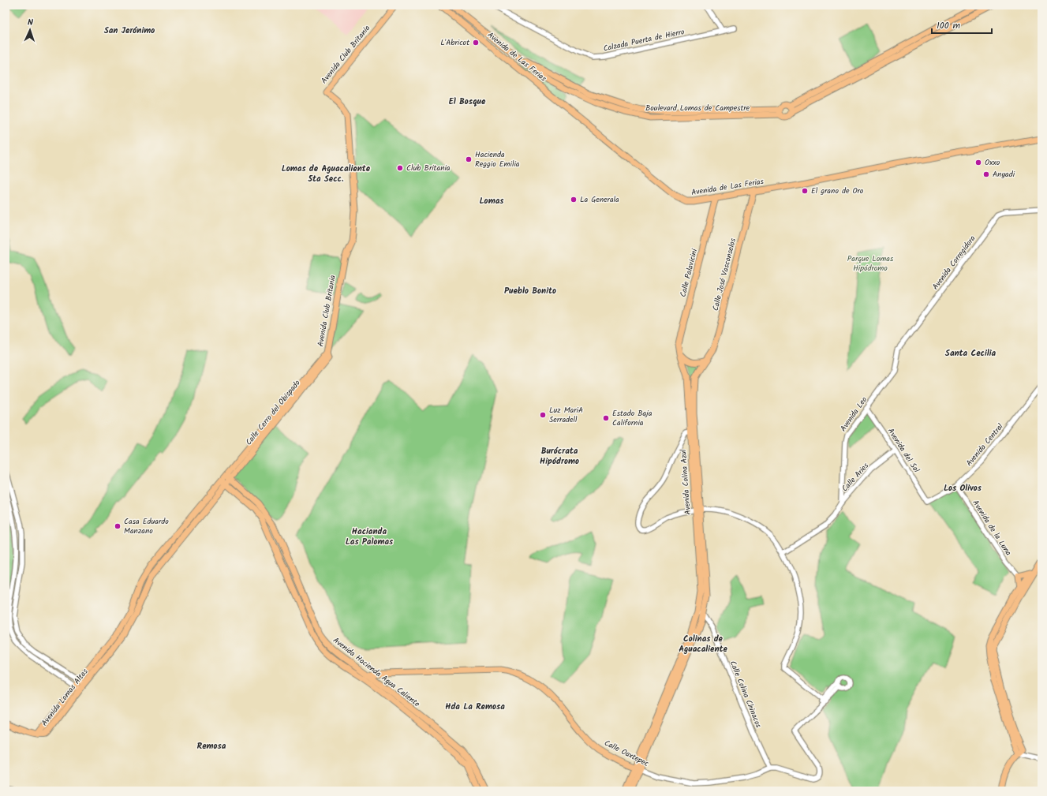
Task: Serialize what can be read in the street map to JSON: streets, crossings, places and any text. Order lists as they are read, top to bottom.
{
  "streets": {
    "main road": [
      "Avenida Club Britania",
      "Avenida de Las Ferias",
      "Boulevard Lomas de Campestre",
      "Calle Palavicini",
      "Calle José Vasconselos",
      "Calle Cerro del Obispado",
      "Avenida Colina Azul",
      "Avenida Hacienda Agua Caliente",
      "Avenida Lomas Altas",
      "Calle Oaxtepec"
    ],
    "street": [
      "Calzada Puerta de Hierro",
      "Avenida Corregidora",
      "Avenida Leo",
      "Avenida Central",
      "Avenida del Sol",
      "Calle Aries",
      "Avenida de la Luna",
      "Calle Colina Chinacos"
    ]
  },
  "crossings": [
    ["Avenida Club Britania", "Calle Cerro del Obispado"],
    ["Avenida de Las Ferias", "Calle Palavicini"],
    ["Avenida de Las Ferias", "Calle José Vasconselos"],
    ["Avenida Corregidora", "Avenida Leo"],
    ["Calle Palavicini", "Avenida Colina Azul"],
    ["Calle José Vasconselos", "Avenida Colina Azul"],
    ["Calle Cerro del Obispado", "Avenida Hacienda Agua Caliente"],
    ["Calle Cerro del Obispado", "Avenida Lomas Altas"],
    ["Avenida Leo", "Avenida del Sol"],
    ["Avenida Leo", "Calle Aries"],
    ["Avenida Central", "Avenida del Sol"],
    ["Avenida Central", "Avenida de la Luna"],
    ["Avenida del Sol", "Calle Aries"],
    ["Avenida Colina Azul", "Calle Colina Chinacos"],
    ["Avenida Colina Azul", "Calle Oaxtepec"],
    ["Avenida Hacienda Agua Caliente", "Avenida Lomas Altas"],
    ["Avenida Hacienda Agua Caliente", "Calle Oaxtepec"],
    ["Calle Colina Chinacos", "Calle Oaxtepec"]
  ],
  "districts": [
    "San Jerónimo",
    "El Bosque",
    "Lomas de Aguacaliente 5ta Secc.",
    "Lomas",
    "Pueblo Bonito",
    "Santa Cecilia",
    "Burócrata Hipódromo",
    "Los Olivos",
    "Hacianda Las Palomas",
    "Colinas de Aguacaliente",
    "Hda La Remosa",
    "Remosa"
  ],
  "parks": ["Parque Lomas Hipódromo"],
  "places": [
    "L'Abricot",
    "Hacienda Reggio Emilia",
    "Oxxo",
    "Club Britania",
    "Anyadi",
    "El grano de Oro",
    "La Generala",
    "Luz MariA Serradell",
    "Estado Baja California",
    "Casa Eduardo Manzano"
  ],
  "scale_bar": "100 m",
  "north": "top"
}
